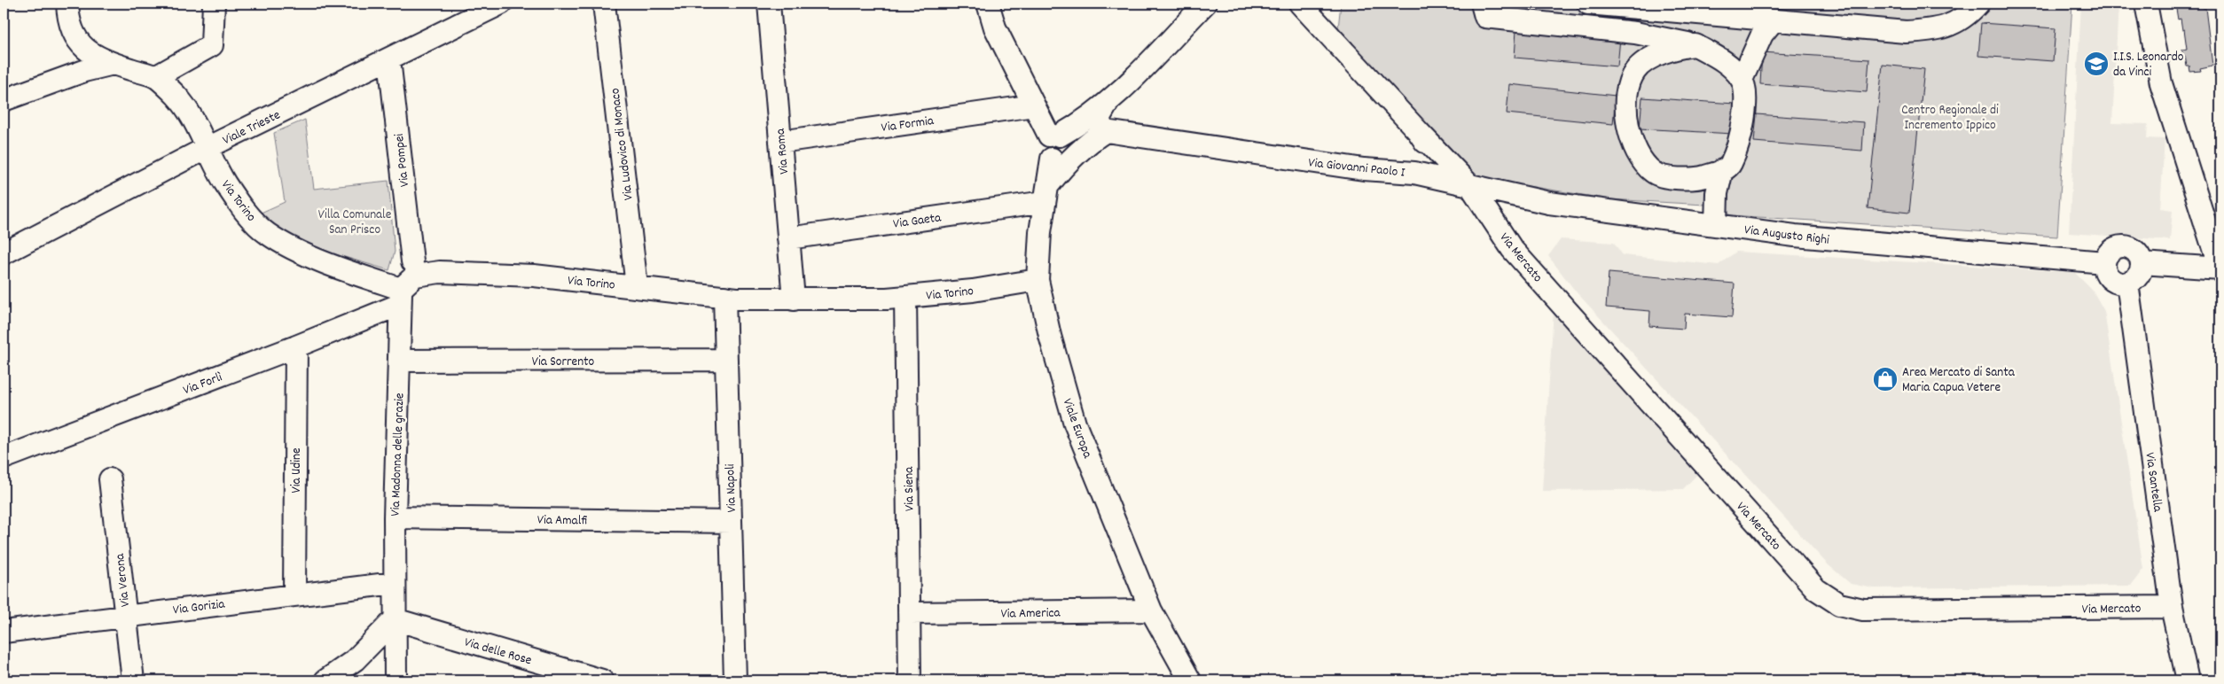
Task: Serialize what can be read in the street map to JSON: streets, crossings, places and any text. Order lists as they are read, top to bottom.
{
  "streets": {
    "street": [
      "Via Formia",
      "Viale Trieste",
      "Via Ludovico di Monaco",
      "Via Roma",
      "Via Pompei",
      "Via Giovanni Paolo I",
      "Via Torino",
      "Via Gaeta",
      "Via Augusto Righi",
      "Via Mercato",
      "Via Sorrento",
      "Via Forlì",
      "Viale Europa",
      "Via Madonna delle grazie",
      "Via Udine",
      "Via Santella",
      "Via Napoli",
      "Via Siena",
      "Via Amalfi",
      "Via Verona",
      "Via Gorizia",
      "Via America",
      "Via delle Rose"
    ]
  },
  "crossings": [
    ["Via Formia", "Via Roma"],
    ["Viale Trieste", "Via Pompei"],
    ["Viale Trieste", "Via Torino"],
    ["Via Ludovico di Monaco", "Via Torino"],
    ["Via Roma", "Via Torino"],
    ["Via Roma", "Via Gaeta"],
    ["Via Giovanni Paolo I", "Via Augusto Righi"],
    ["Via Torino", "Via Forlì"],
    ["Via Torino", "Viale Europa"],
    ["Via Torino", "Via Madonna delle grazie"],
    ["Via Torino", "Via Napoli"],
    ["Via Torino", "Via Siena"],
    ["Via Gaeta", "Viale Europa"],
    ["Via Augusto Righi", "Via Mercato"],
    ["Via Augusto Righi", "Via Santella"],
    ["Via Mercato", "Via Santella"],
    ["Via Sorrento", "Via Madonna delle grazie"],
    ["Via Sorrento", "Via Napoli"],
    ["Via Forlì", "Via Madonna delle grazie"],
    ["Via Forlì", "Via Udine"],
    ["Viale Europa", "Via America"],
    ["Via Madonna delle grazie", "Via Amalfi"],
    ["Via Madonna delle grazie", "Via Gorizia"],
    ["Via Madonna delle grazie", "Via delle Rose"],
    ["Via Udine", "Via Gorizia"],
    ["Via Napoli", "Via Amalfi"],
    ["Via Siena", "Via America"],
    ["Via Verona", "Via Gorizia"]
  ],
  "parks": ["Centro Regionale di Incremento Ippico", "Villa Comunale San Prisco"],
  "places": {
    "school or university": ["I.I.S. Leonardo da Vinci"],
    "shop": ["Area Mercato di Santa Maria Capua Vetere"]
  }
}
